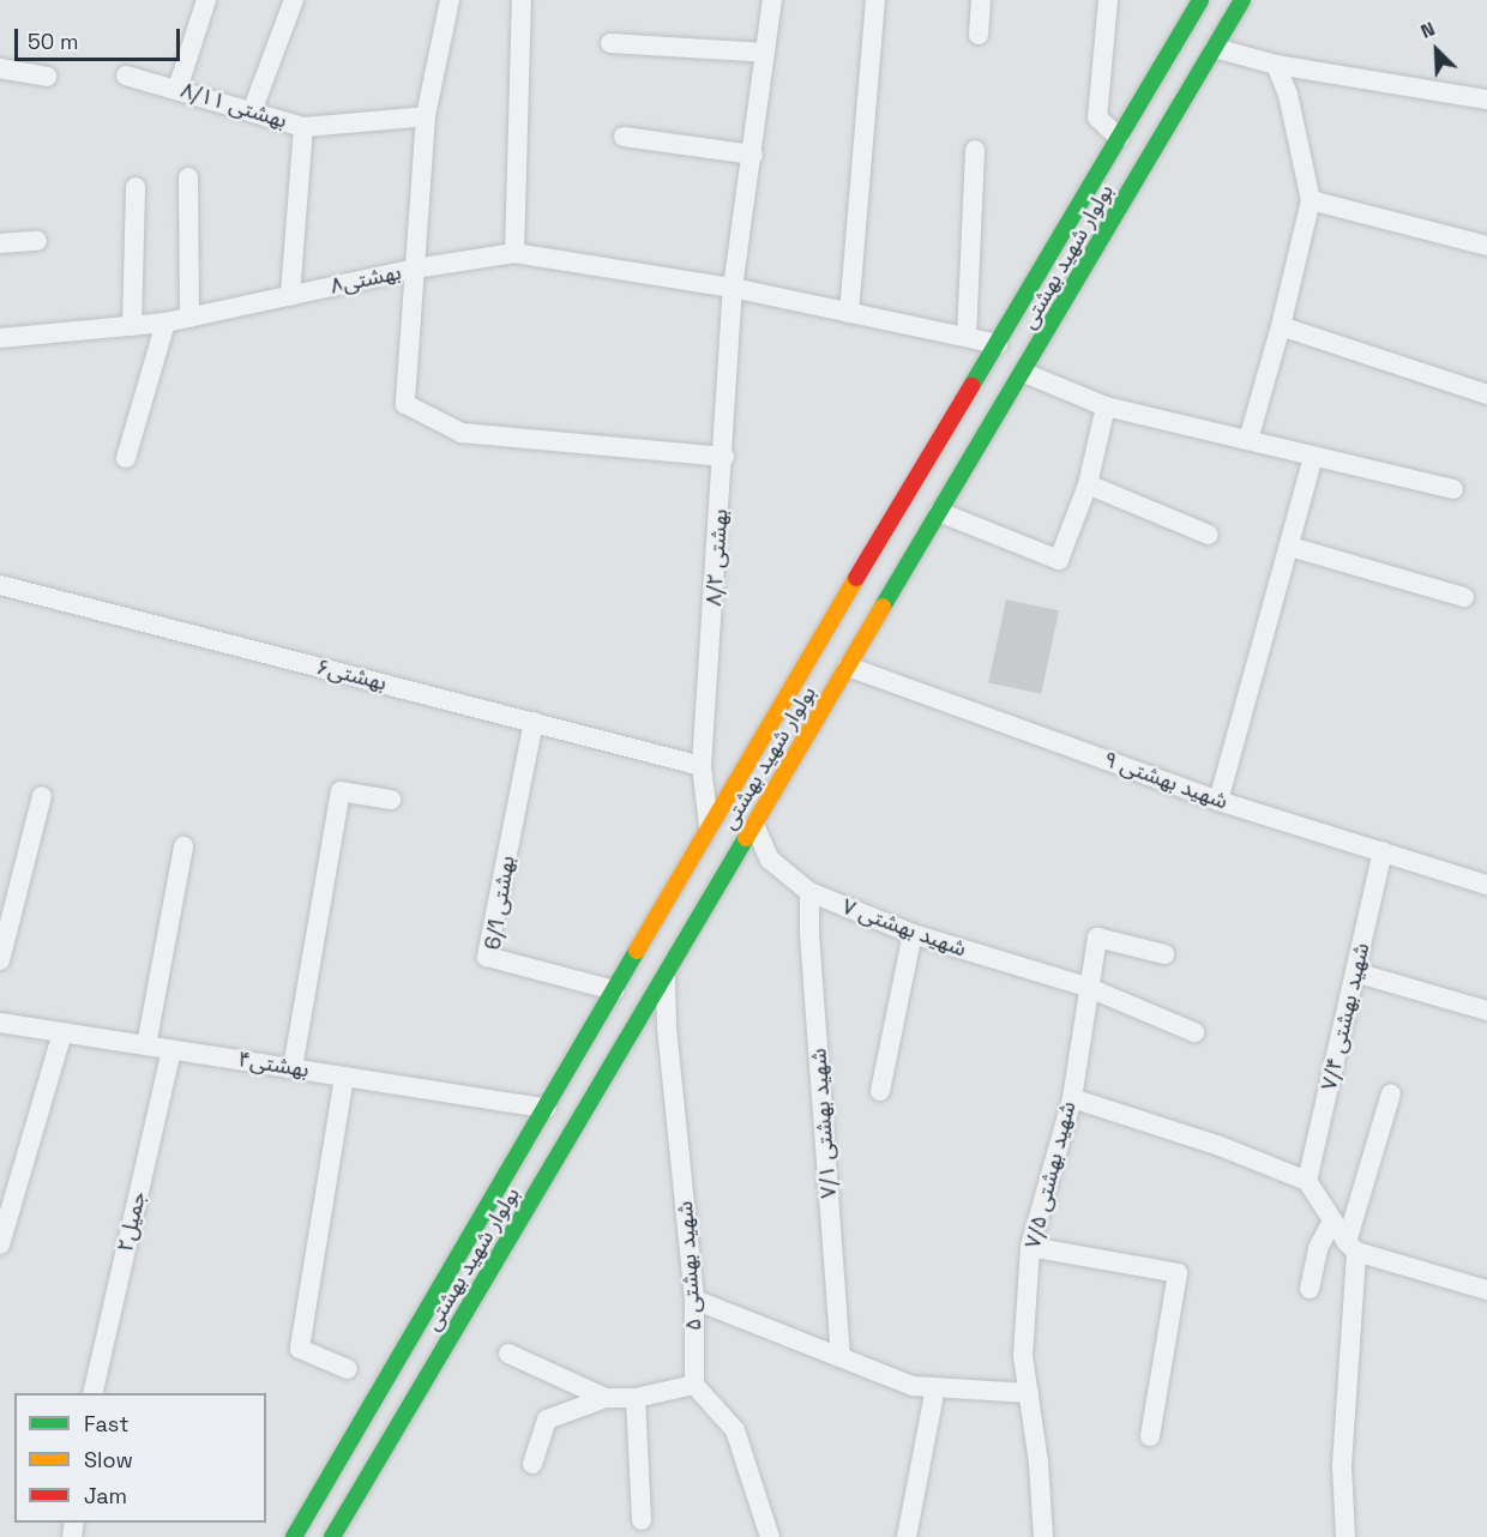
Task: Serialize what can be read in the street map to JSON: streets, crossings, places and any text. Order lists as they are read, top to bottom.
{
  "streets": {
    "main road": ["بولوار شهید بهشتی"],
    "street": [
      "بهشتی ۸/۱۱",
      "بهشتی۸",
      "بهشتی ۸/۲",
      "بهشتی۶",
      "شهید بهشتی ۹",
      "بهشتی 6/1",
      "شهید بهشتی ۷",
      "شهید بهشتی ۷/۴",
      "بهشتی۴",
      "شهید بهشتی ۷/۱",
      "شهید بهشتی ۷/۵",
      "جمیل۲",
      "شهید بهشتی ۵"
    ]
  },
  "crossings": [
    ["بهشتی ۸/۱۱", "بهشتی۸"],
    ["بولوار شهید بهشتی", "بهشتی۸"],
    ["بولوار شهید بهشتی", "بهشتی ۸/۲"],
    ["بولوار شهید بهشتی", "شهید بهشتی ۹"],
    ["بولوار شهید بهشتی", "بهشتی 6/1"],
    ["بولوار شهید بهشتی", "شهید بهشتی ۷"],
    ["بولوار شهید بهشتی", "بهشتی۴"],
    ["بولوار شهید بهشتی", "شهید بهشتی ۵"],
    ["بهشتی۸", "بهشتی ۸/۲"],
    ["بهشتی ۸/۲", "بهشتی۶"],
    ["بهشتی۶", "بهشتی 6/1"],
    ["شهید بهشتی ۹", "شهید بهشتی ۷/۴"],
    ["شهید بهشتی ۷", "شهید بهشتی ۷/۱"],
    ["شهید بهشتی ۷", "شهید بهشتی ۷/۵"],
    ["بهشتی۴", "جمیل۲"]
  ],
  "legend": ["Fast", "Slow", "Jam"],
  "scale_bar": "50 m",
  "north": "top left"
}
